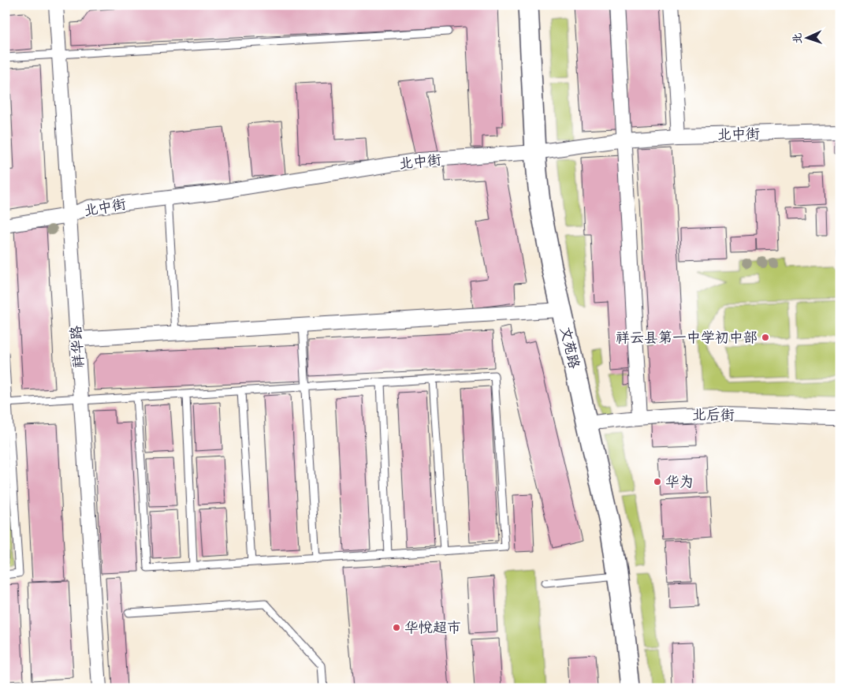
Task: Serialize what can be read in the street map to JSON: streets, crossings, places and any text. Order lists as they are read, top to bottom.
{
  "streets": {
    "main road": ["文苑路"],
    "street": ["北中街", "祥华路", "北后街"]
  },
  "crossings": [
    ["北中街", "祥华路"],
    ["北中街", "文苑路"],
    ["文苑路", "北后街"]
  ],
  "places": ["祥云县第一中学初中部", "华为", "华悦超市"],
  "north": "left"
}
